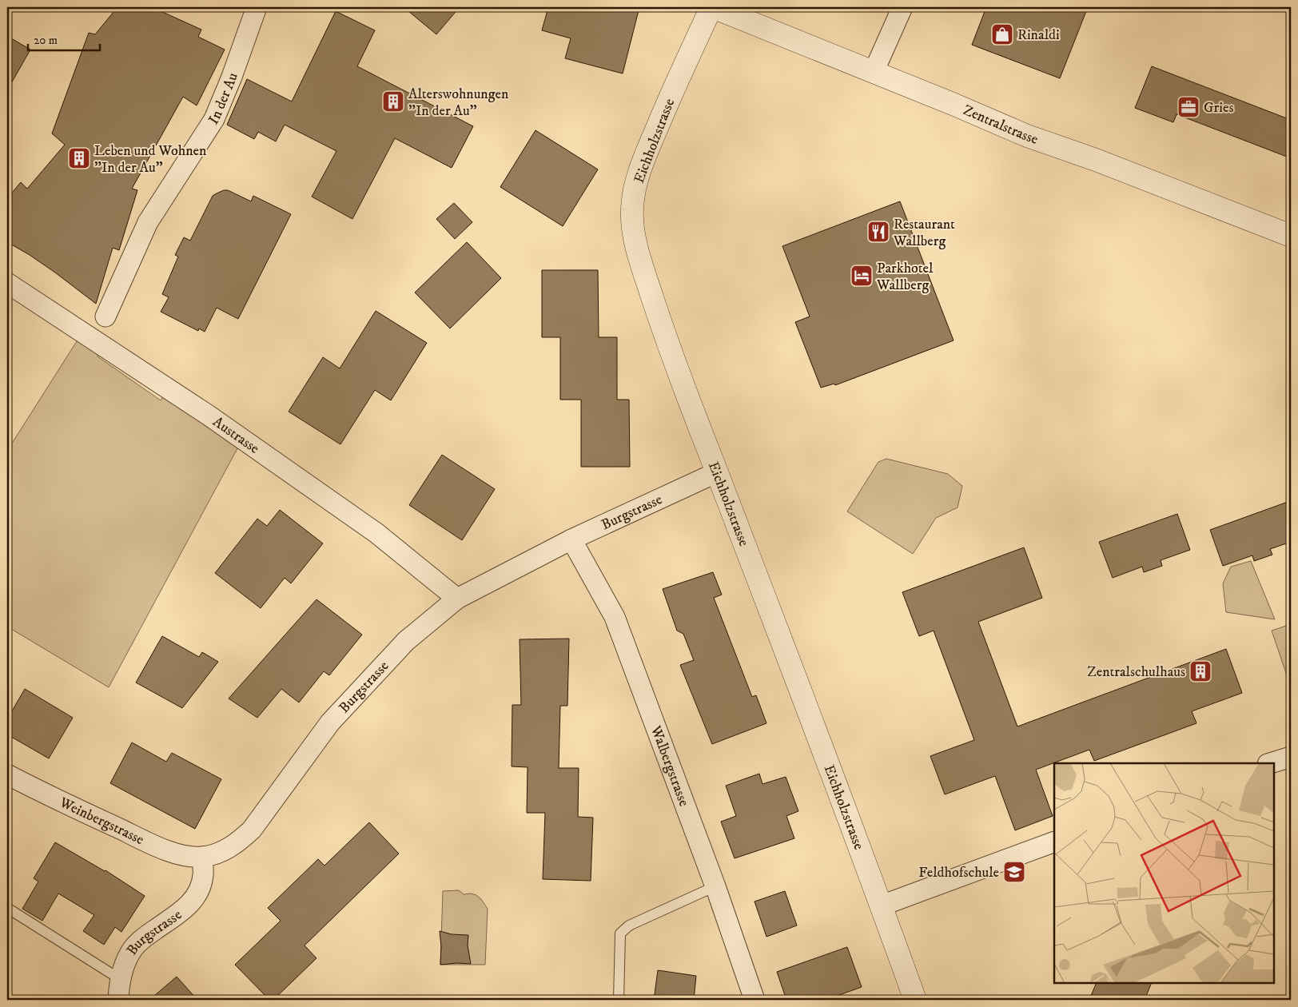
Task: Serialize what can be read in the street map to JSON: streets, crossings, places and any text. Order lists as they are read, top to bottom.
{
  "streets": {
    "street": [
      "In der Au",
      "Zentralstrasse",
      "Eichholzstrasse",
      "Austrasse",
      "Burgstrasse",
      "Walbergstrasse",
      "Weinbergstrasse"
    ]
  },
  "crossings": [
    ["Zentralstrasse", "Eichholzstrasse"],
    ["Eichholzstrasse", "Burgstrasse"],
    ["Austrasse", "Burgstrasse"],
    ["Burgstrasse", "Walbergstrasse"],
    ["Burgstrasse", "Weinbergstrasse"]
  ],
  "places": {
    "shop": ["Rinaldi"],
    "building": ["Alterswohnungen \"In der Au\"", "Leben und Wohnen \"In der Au\"", "Zentralschulhaus"],
    "office": ["Gries"],
    "restaurant": ["Restaurant Wallberg"],
    "hotel": ["Parkhotel Wallberg"],
    "school or university": ["Feldhofschule"]
  },
  "scale_bar": "20 m"
}
